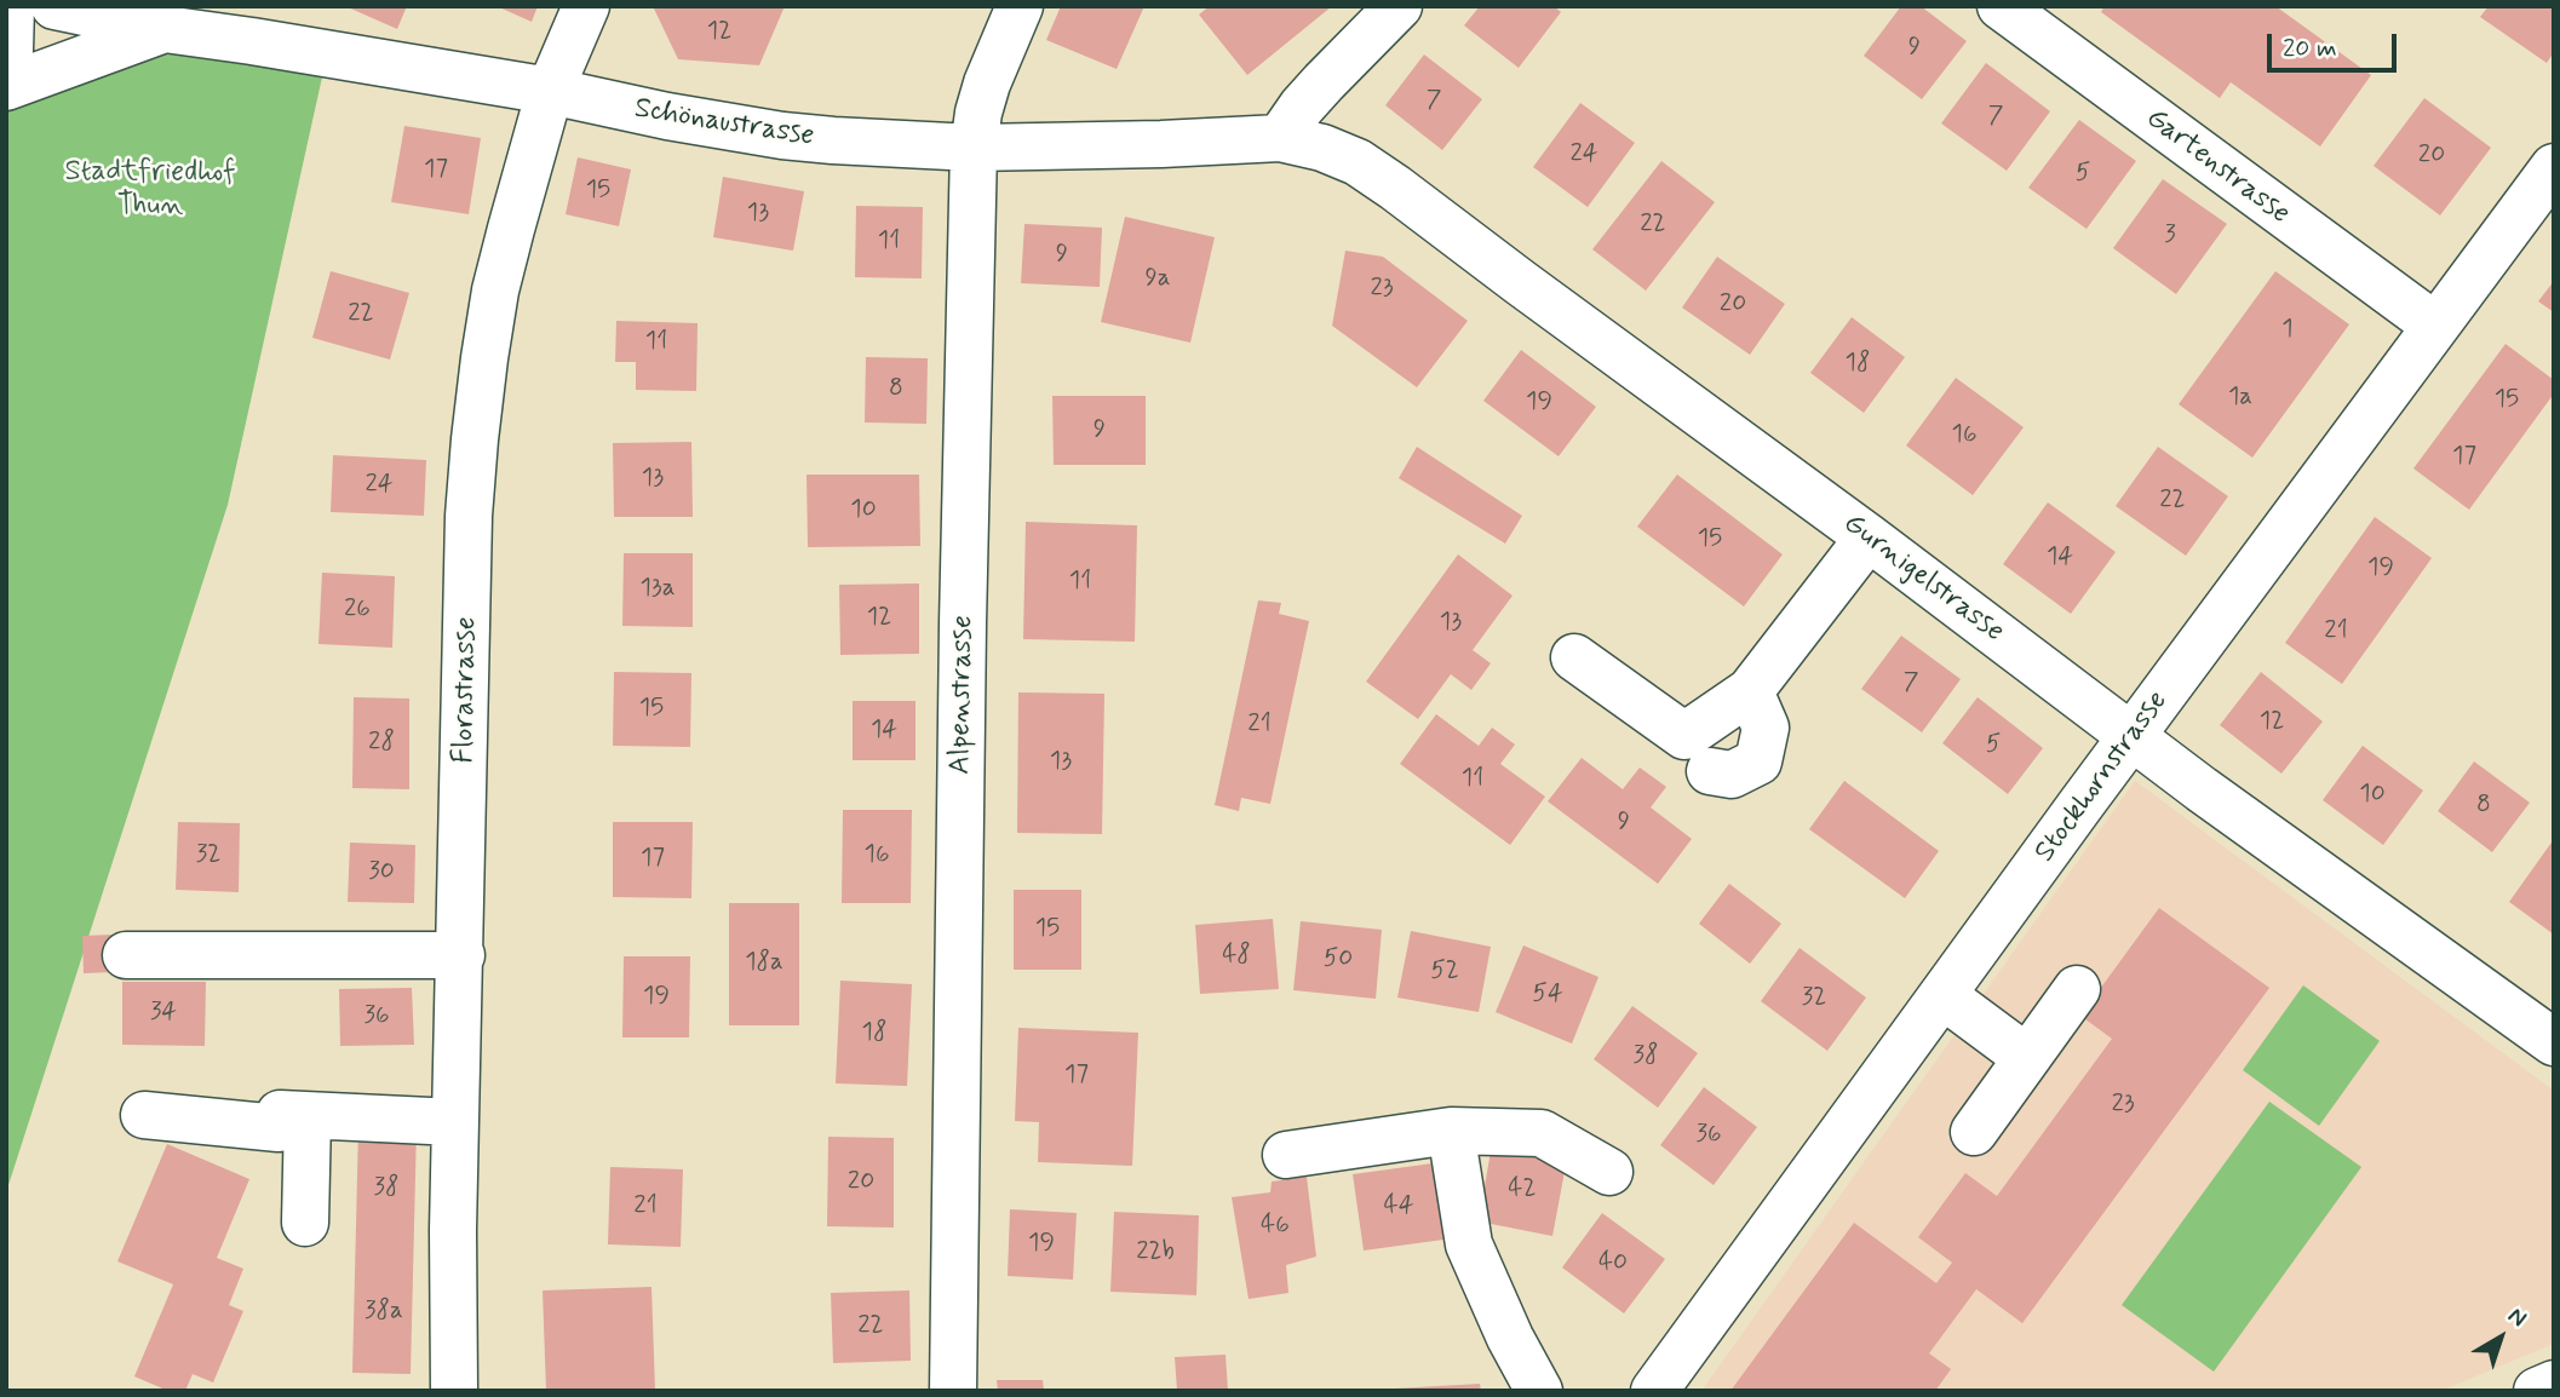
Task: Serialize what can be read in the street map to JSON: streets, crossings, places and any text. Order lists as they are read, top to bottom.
{
  "streets": {
    "street": [
      "Schönaustrasse",
      "Gartenstrasse",
      "Gurnigelstrasse",
      "Florastrasse",
      "Alpenstrasse",
      "Stockhornstrasse"
    ]
  },
  "crossings": [
    ["Schönaustrasse", "Gurnigelstrasse"],
    ["Schönaustrasse", "Florastrasse"],
    ["Schönaustrasse", "Alpenstrasse"],
    ["Gartenstrasse", "Stockhornstrasse"],
    ["Gurnigelstrasse", "Stockhornstrasse"]
  ],
  "parks": ["Stadtfriedhof Thun"],
  "house_numbers": [
    "12",
    "9",
    "7",
    "7",
    "24",
    "20",
    "17",
    "5",
    "15",
    "13",
    "22",
    "3",
    "11",
    "9",
    "9a",
    "23",
    "20",
    "22",
    "1",
    "11",
    "18",
    "8",
    "1a",
    "15",
    "19",
    "9",
    "16",
    "17",
    "13",
    "24",
    "22",
    "10",
    "15",
    "14",
    "19",
    "11",
    "13a",
    "26",
    "12",
    "13",
    "21",
    "7",
    "15",
    "12",
    "21",
    "14",
    "28",
    "5",
    "13",
    "11",
    "10",
    "8",
    "9",
    "32",
    "16",
    "17",
    "30",
    "15",
    "48",
    "50",
    "18a",
    "52",
    "54",
    "19",
    "32",
    "34",
    "36",
    "18",
    "38",
    "17",
    "23",
    "36",
    "20",
    "38",
    "42",
    "21",
    "44",
    "46",
    "19",
    "22b",
    "40",
    "38a",
    "22"
  ],
  "scale_bar": "20 m",
  "north": "top right"
}
